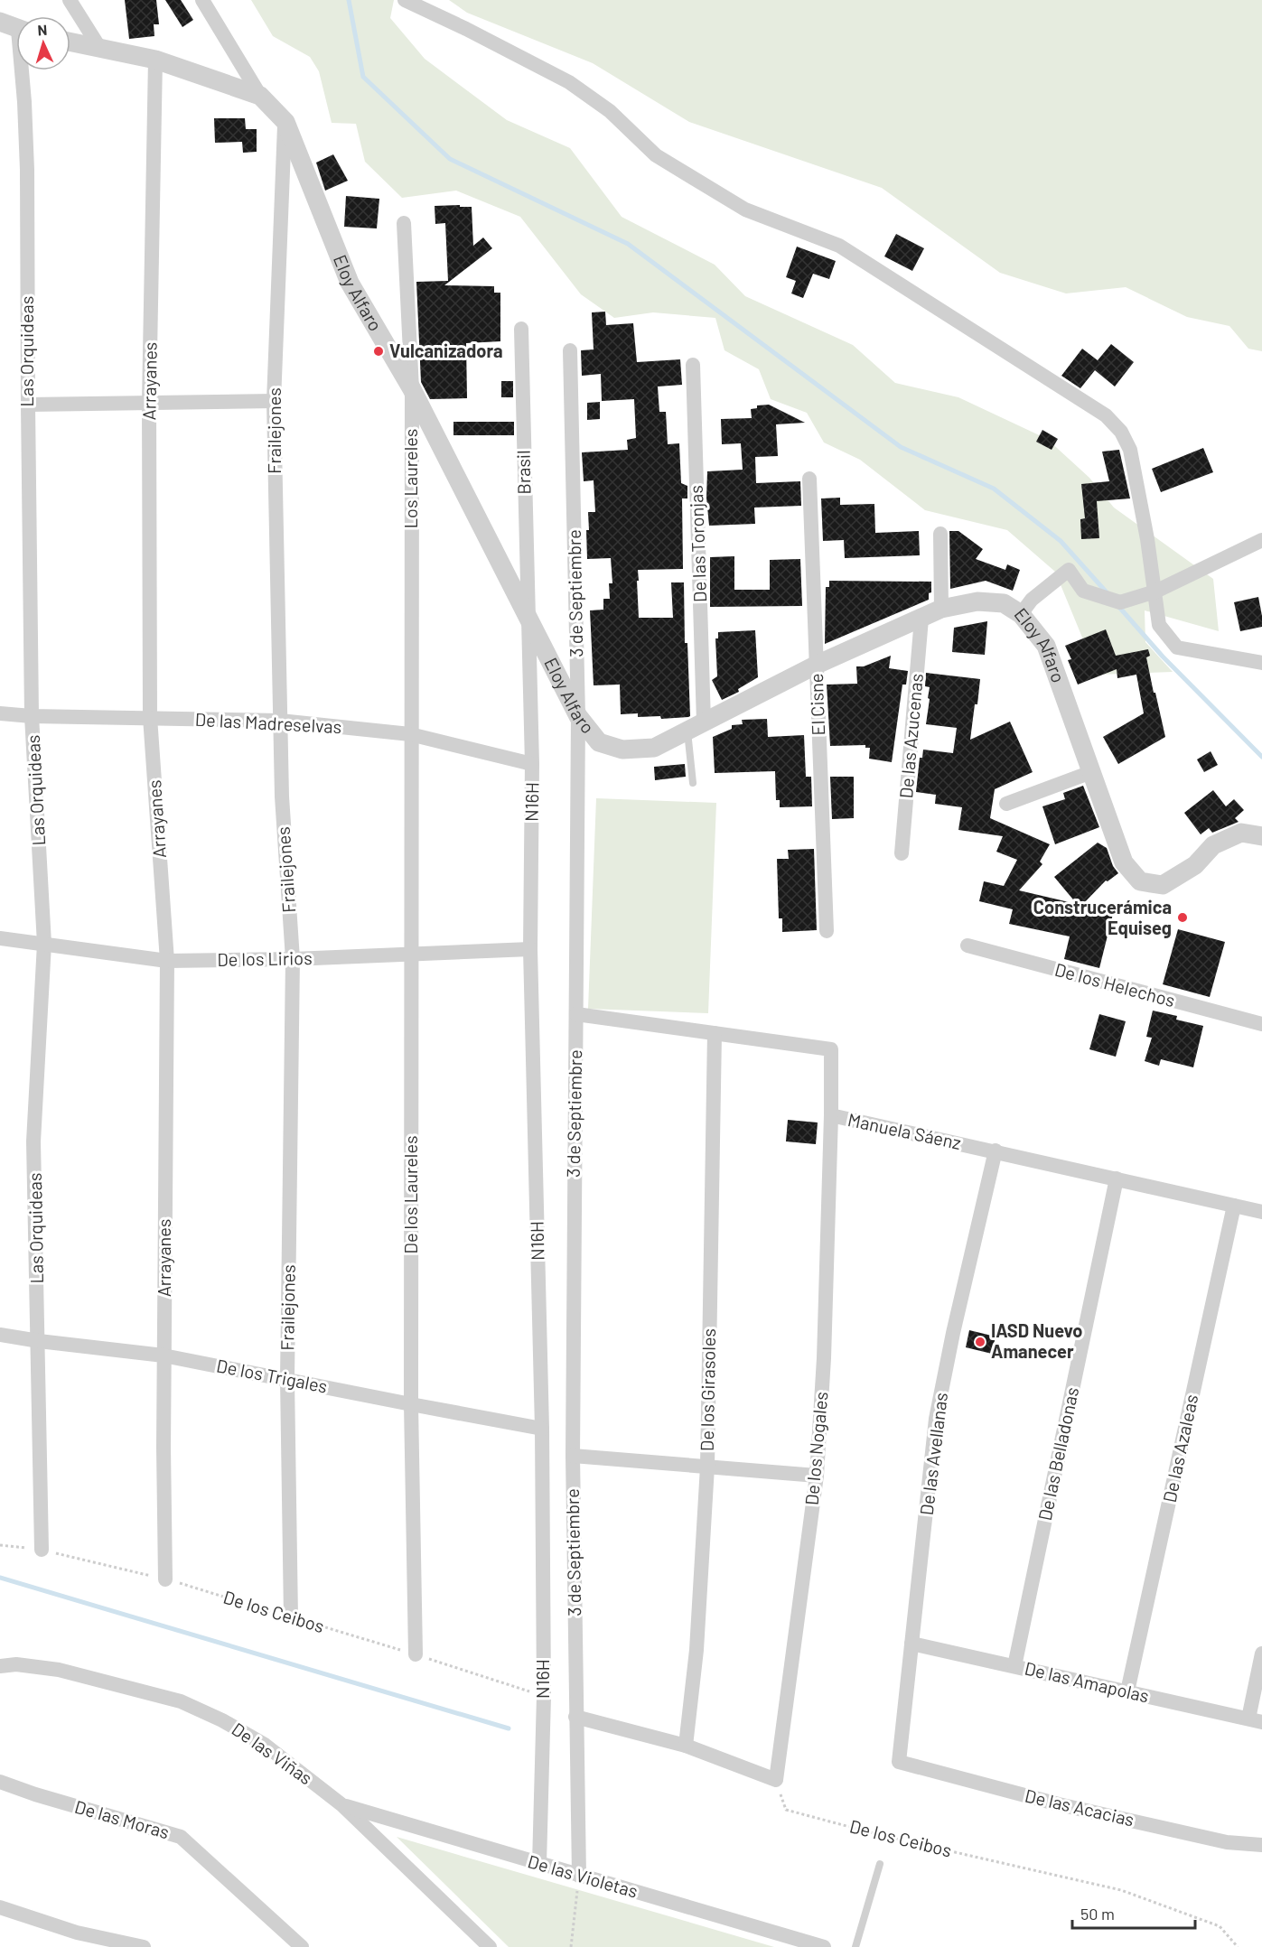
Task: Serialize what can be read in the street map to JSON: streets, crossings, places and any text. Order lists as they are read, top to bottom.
{
  "streets": {
    "street": [
      "Eloy Alfaro",
      "Las Orquideas",
      "Arrayanes",
      "Frailejones",
      "Brasil",
      "Los Laureles",
      "De las Toronjas",
      "3 de Septiembre",
      "El Cisne",
      "De las Madreselvas",
      "De las Azucenas",
      "N16H",
      "De los Lirios",
      "De los Helechos",
      "Manuela Sáenz",
      "De los Laureles",
      "De los Trigales",
      "De los Girasoles",
      "De los Nogales",
      "De las Azaleas",
      "De las Avellanas",
      "De las Belladonas",
      "De las Amapolas",
      "De las Viñas",
      "De las Acacias",
      "De las Moras",
      "De las Violetas"
    ],
    "path": ["De los Ceibos"]
  },
  "crossings": [
    ["Eloy Alfaro", "Arrayanes"],
    ["Eloy Alfaro", "Frailejones"],
    ["Eloy Alfaro", "Brasil"],
    ["Eloy Alfaro", "Los Laureles"],
    ["Eloy Alfaro", "De las Toronjas"],
    ["Eloy Alfaro", "3 de Septiembre"],
    ["Eloy Alfaro", "El Cisne"],
    ["Eloy Alfaro", "De las Azucenas"],
    ["Eloy Alfaro", "N16H"],
    ["Las Orquideas", "De las Madreselvas"],
    ["Las Orquideas", "De los Lirios"],
    ["Las Orquideas", "De los Trigales"],
    ["Las Orquideas", "De los Ceibos"],
    ["Arrayanes", "De las Madreselvas"],
    ["Arrayanes", "De los Lirios"],
    ["Arrayanes", "De los Trigales"],
    ["Arrayanes", "De los Ceibos"],
    ["Frailejones", "De las Madreselvas"],
    ["Frailejones", "De los Lirios"],
    ["Frailejones", "De los Trigales"],
    ["Frailejones", "De los Ceibos"],
    ["Brasil", "N16H"],
    ["Los Laureles", "De las Madreselvas"],
    ["Los Laureles", "De los Laureles"],
    ["3 de Septiembre", "Manuela Sáenz"],
    ["3 de Septiembre", "De las Violetas"],
    ["De las Madreselvas", "N16H"],
    ["De las Madreselvas", "De los Laureles"],
    ["N16H", "De los Lirios"],
    ["N16H", "De los Trigales"],
    ["N16H", "De los Ceibos"],
    ["N16H", "De las Violetas"],
    ["De los Lirios", "De los Laureles"],
    ["Manuela Sáenz", "De los Girasoles"],
    ["Manuela Sáenz", "De los Nogales"],
    ["Manuela Sáenz", "De las Azaleas"],
    ["Manuela Sáenz", "De las Avellanas"],
    ["Manuela Sáenz", "De las Belladonas"],
    ["De los Laureles", "De los Trigales"],
    ["De los Laureles", "De los Ceibos"],
    ["De los Nogales", "De los Ceibos"],
    ["De las Azaleas", "De las Amapolas"],
    ["De las Avellanas", "De las Amapolas"],
    ["De las Avellanas", "De las Acacias"],
    ["De las Belladonas", "De las Amapolas"],
    ["De las Viñas", "De las Violetas"]
  ],
  "places": ["Vulcanizadora", "Construcerámica Equiseg", "IASD Nuevo Amanecer"],
  "scale_bar": "50 m",
  "north": "top"
}
